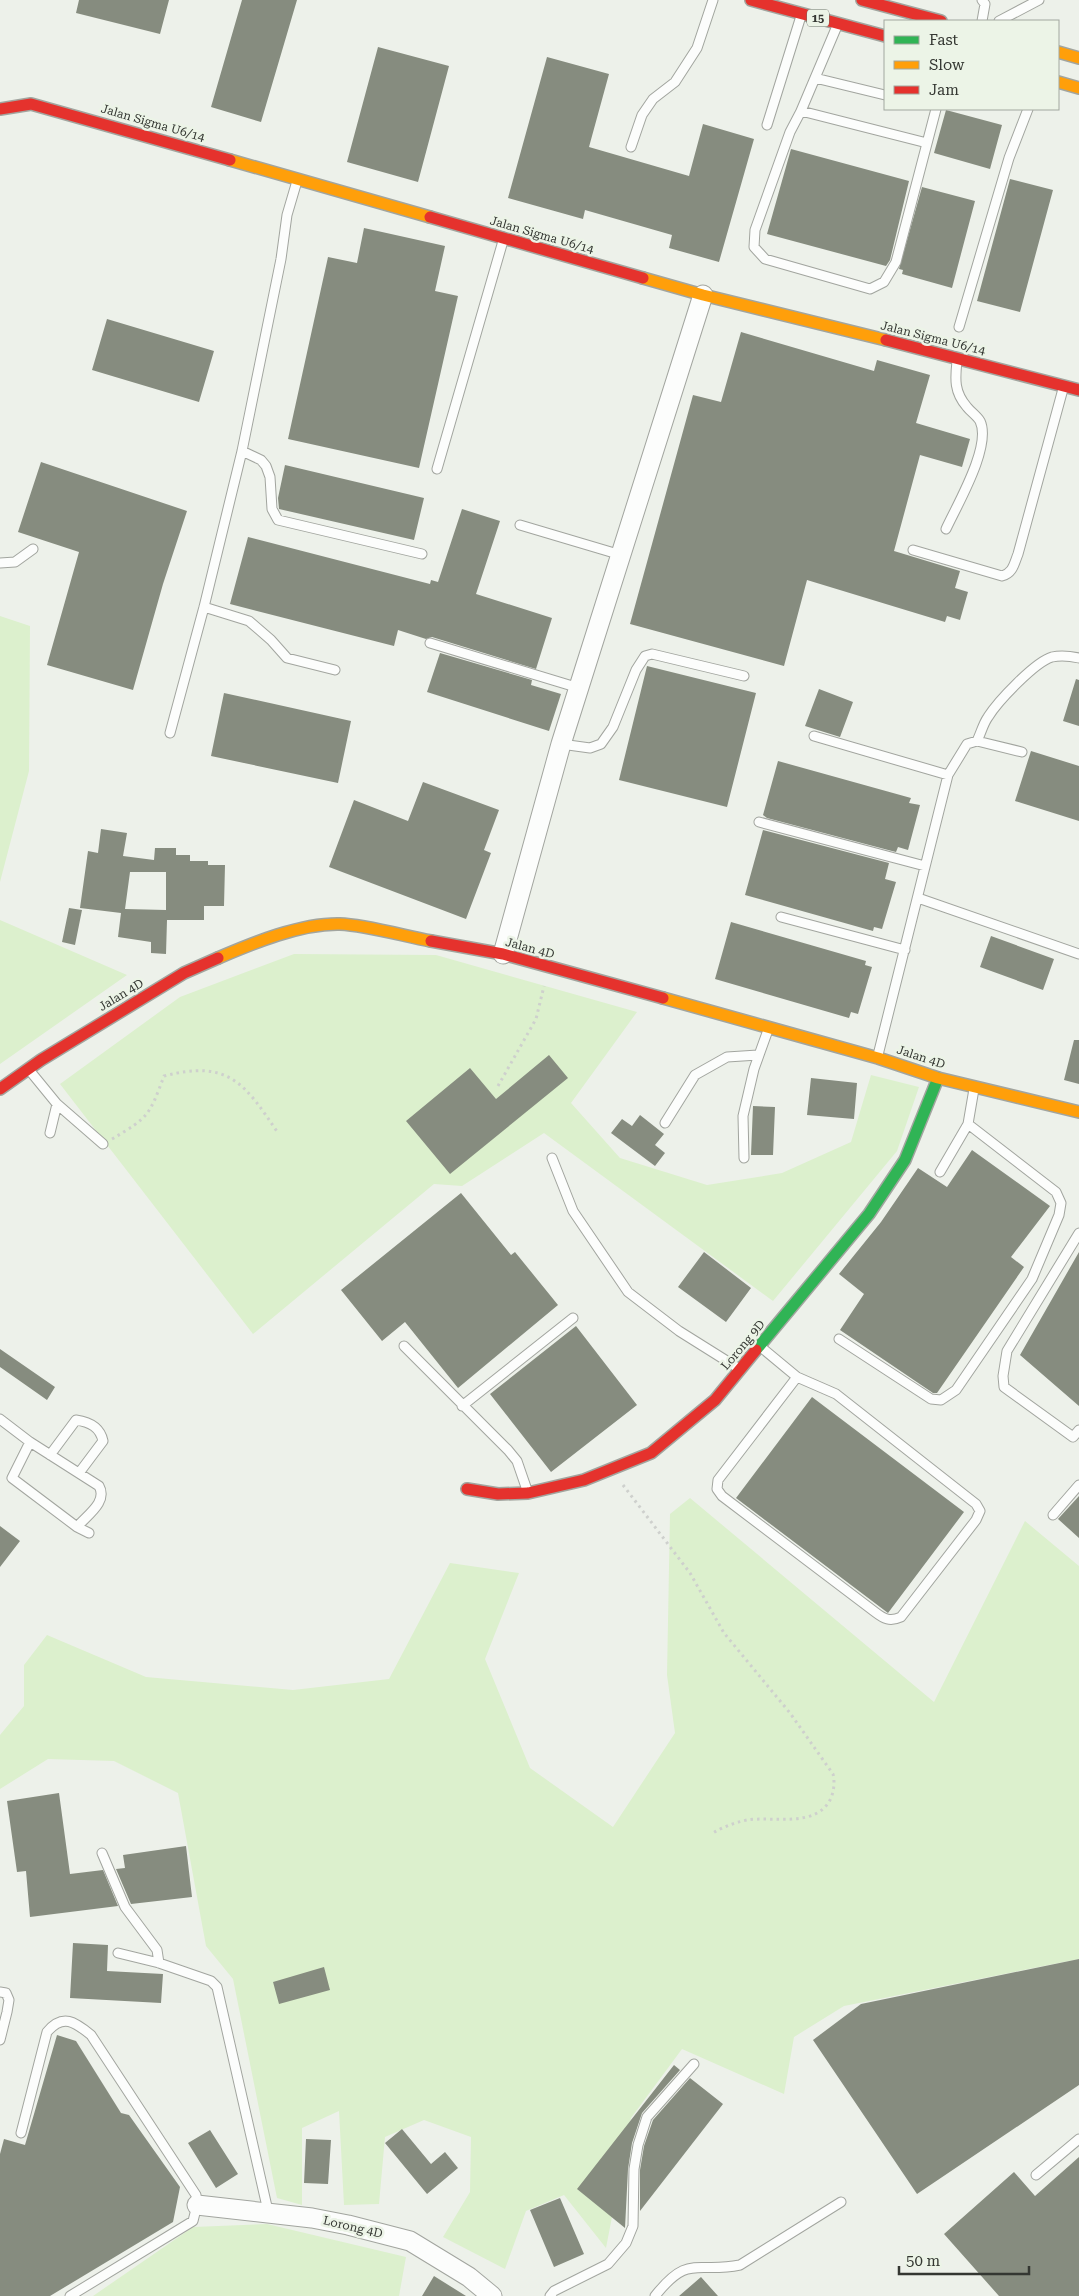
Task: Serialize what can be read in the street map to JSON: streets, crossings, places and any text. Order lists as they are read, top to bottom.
{
  "streets": {
    "main road": [
      "15",
      "Jalan Sigma U6/14",
      "Jalan 4D",
      "Lorong 9D"
    ],
    "street": ["Lorong 4D"]
  },
  "crossings": [
    ["Jalan 4D", "Lorong 9D"]
  ],
  "legend": ["Fast", "Slow", "Jam"],
  "scale_bar": "50 m"
}
